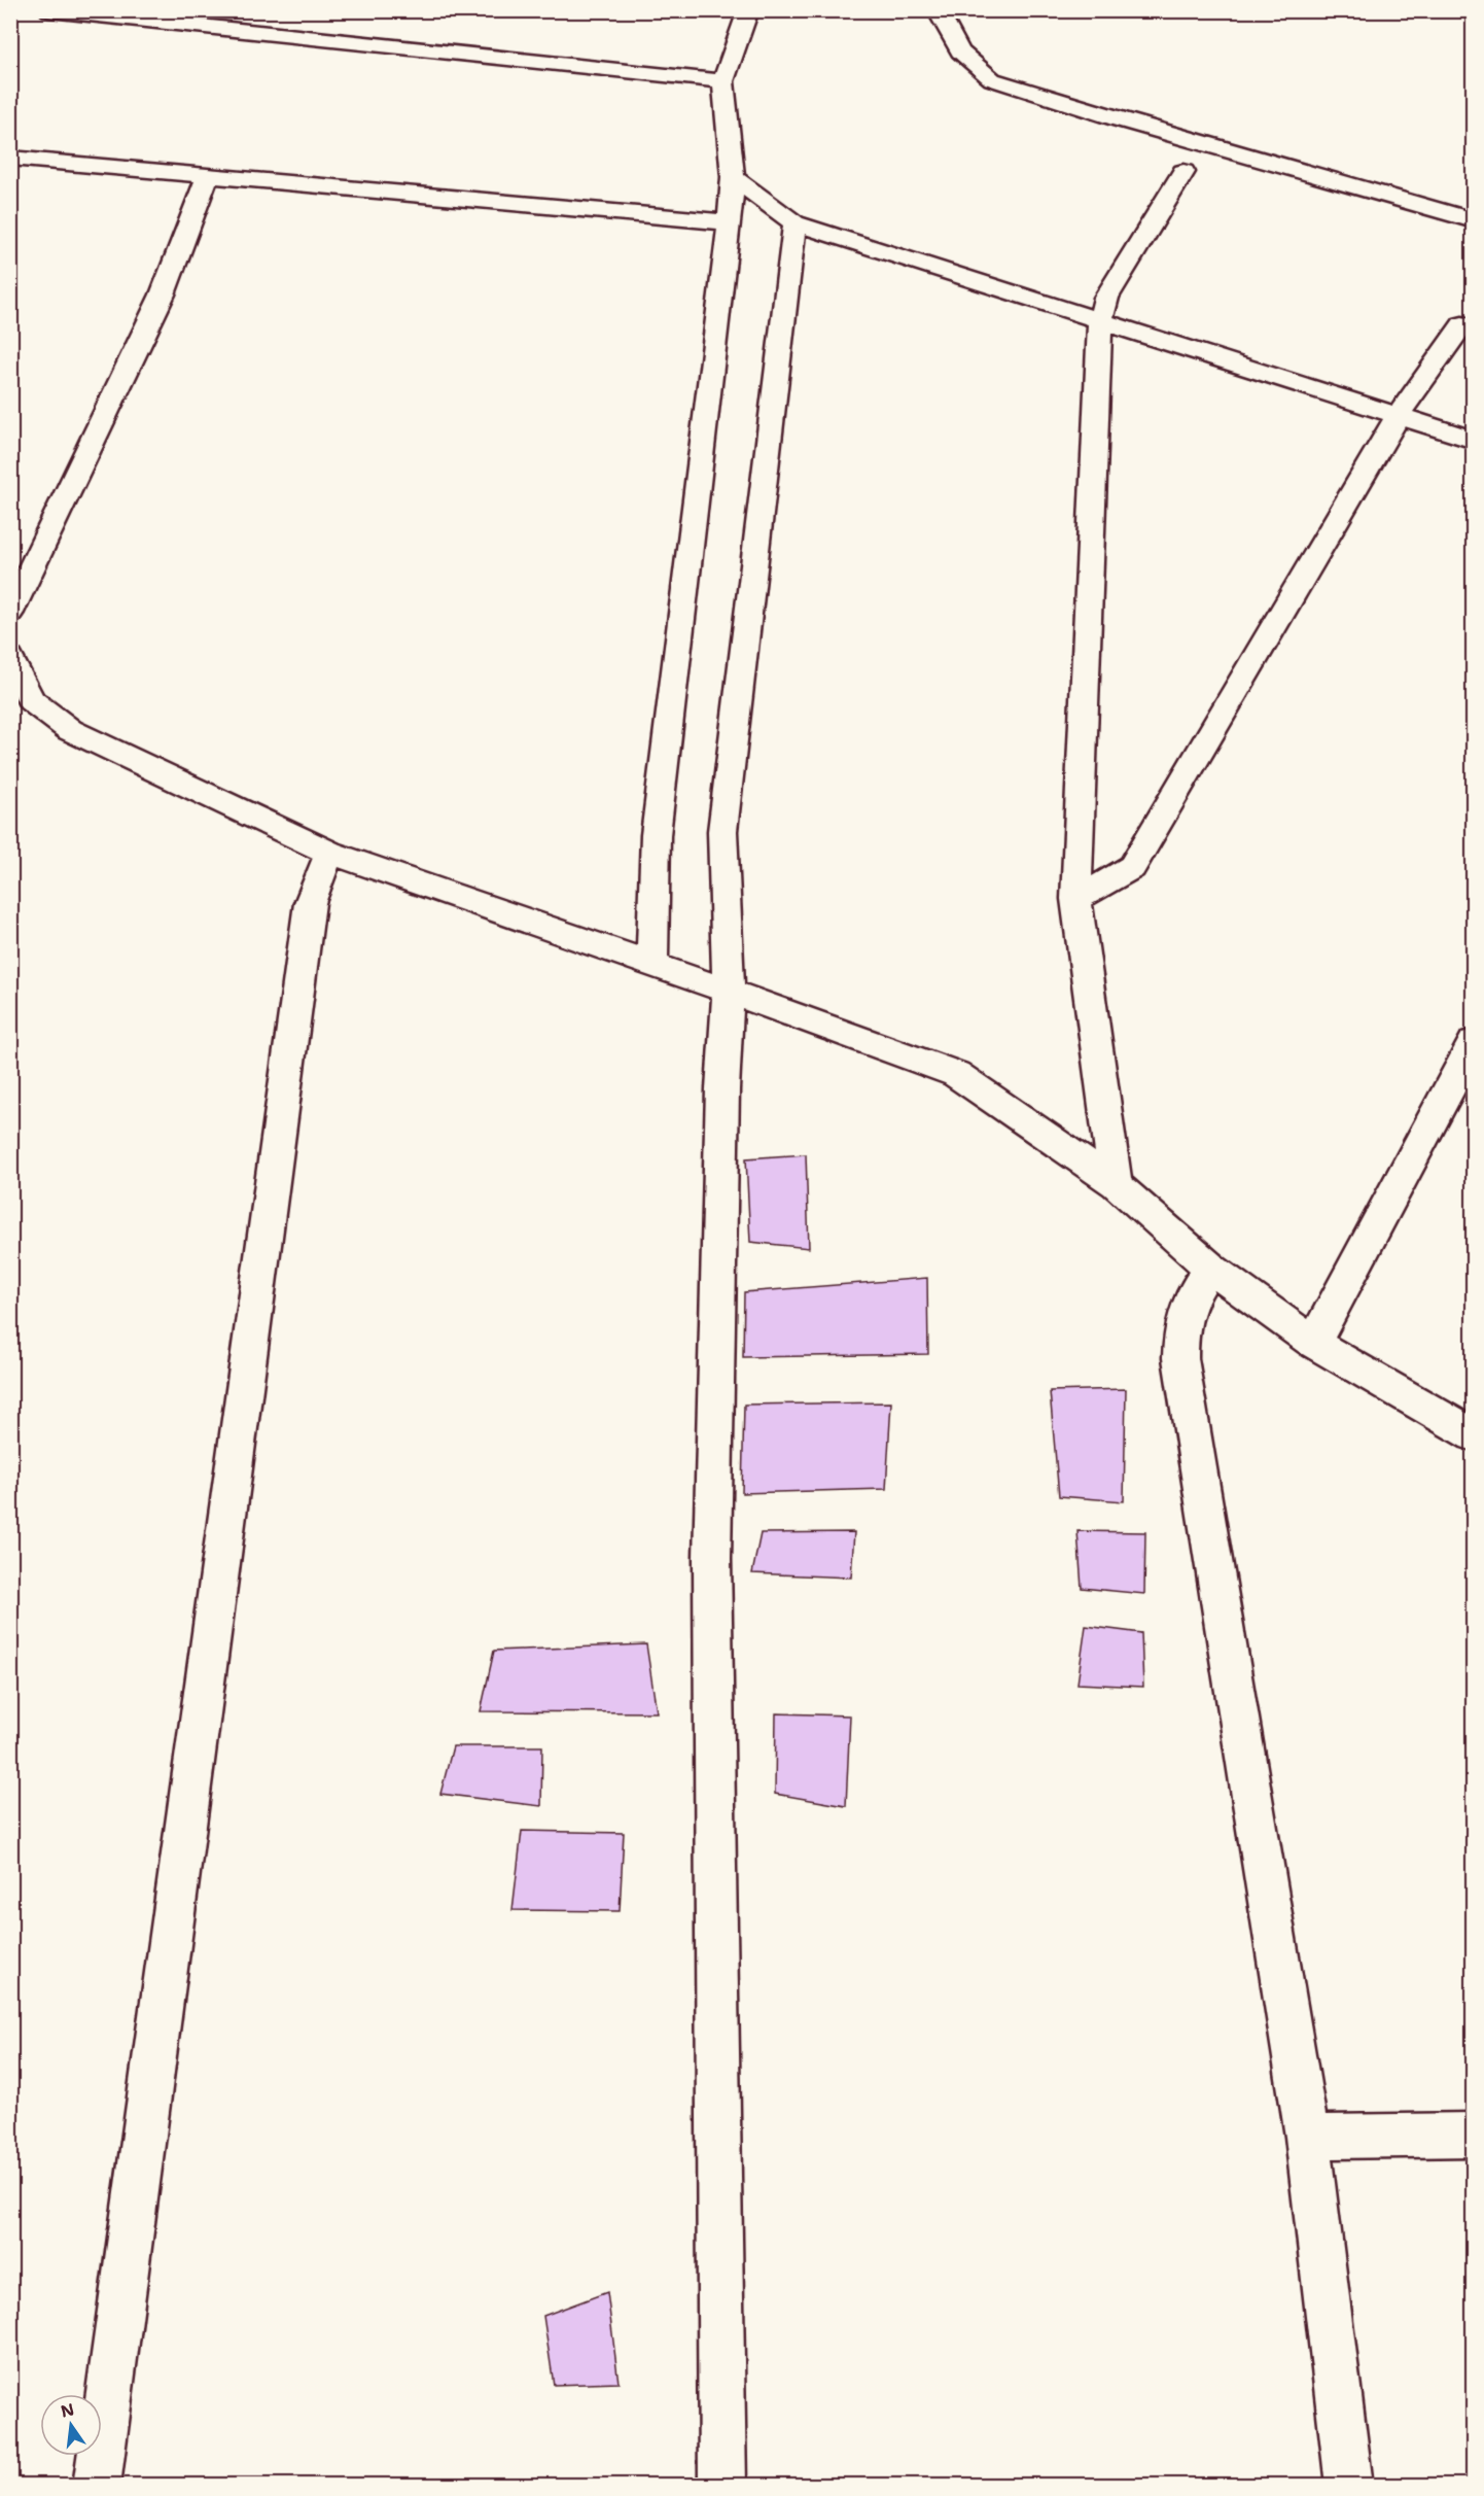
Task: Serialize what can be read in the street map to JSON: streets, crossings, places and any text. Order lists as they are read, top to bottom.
{
  "north": "top"
}
